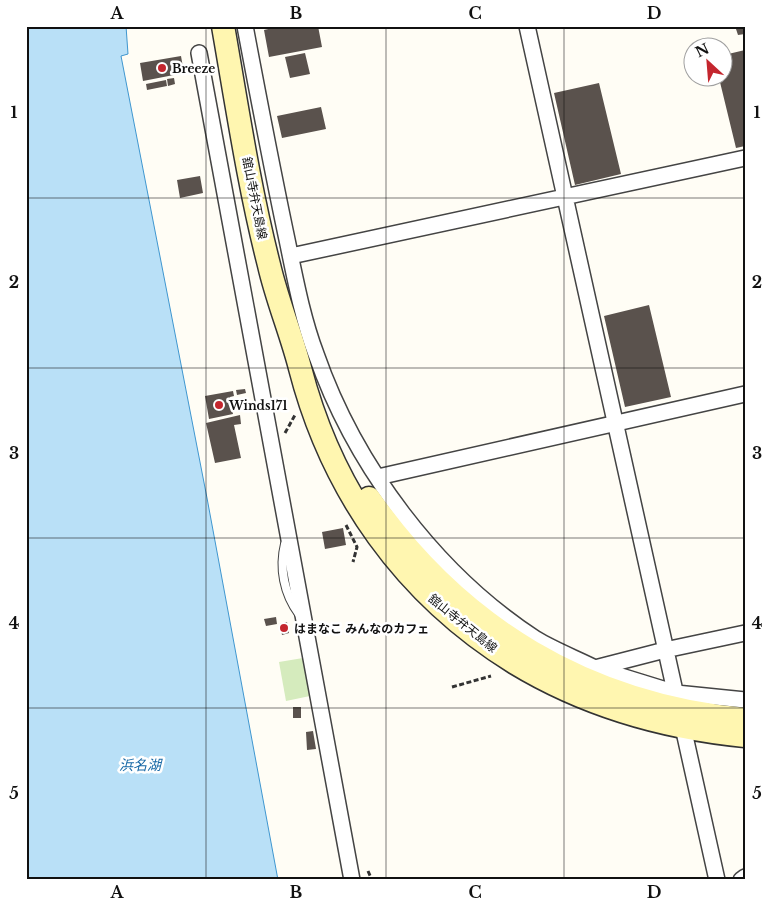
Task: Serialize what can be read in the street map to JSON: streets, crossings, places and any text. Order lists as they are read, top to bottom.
{
  "streets": {
    "main road": ["舘山寺弁天島線"]
  },
  "water": ["浜名湖"],
  "places": ["Breeze", "Winds171", "はまなこ みんなのカフェ"],
  "north": "top left",
  "grid": {
    "columns": [
      "A",
      "B",
      "C",
      "D"
    ],
    "rows": [
      "1",
      "2",
      "3",
      "4",
      "5"
    ]
  }
}
